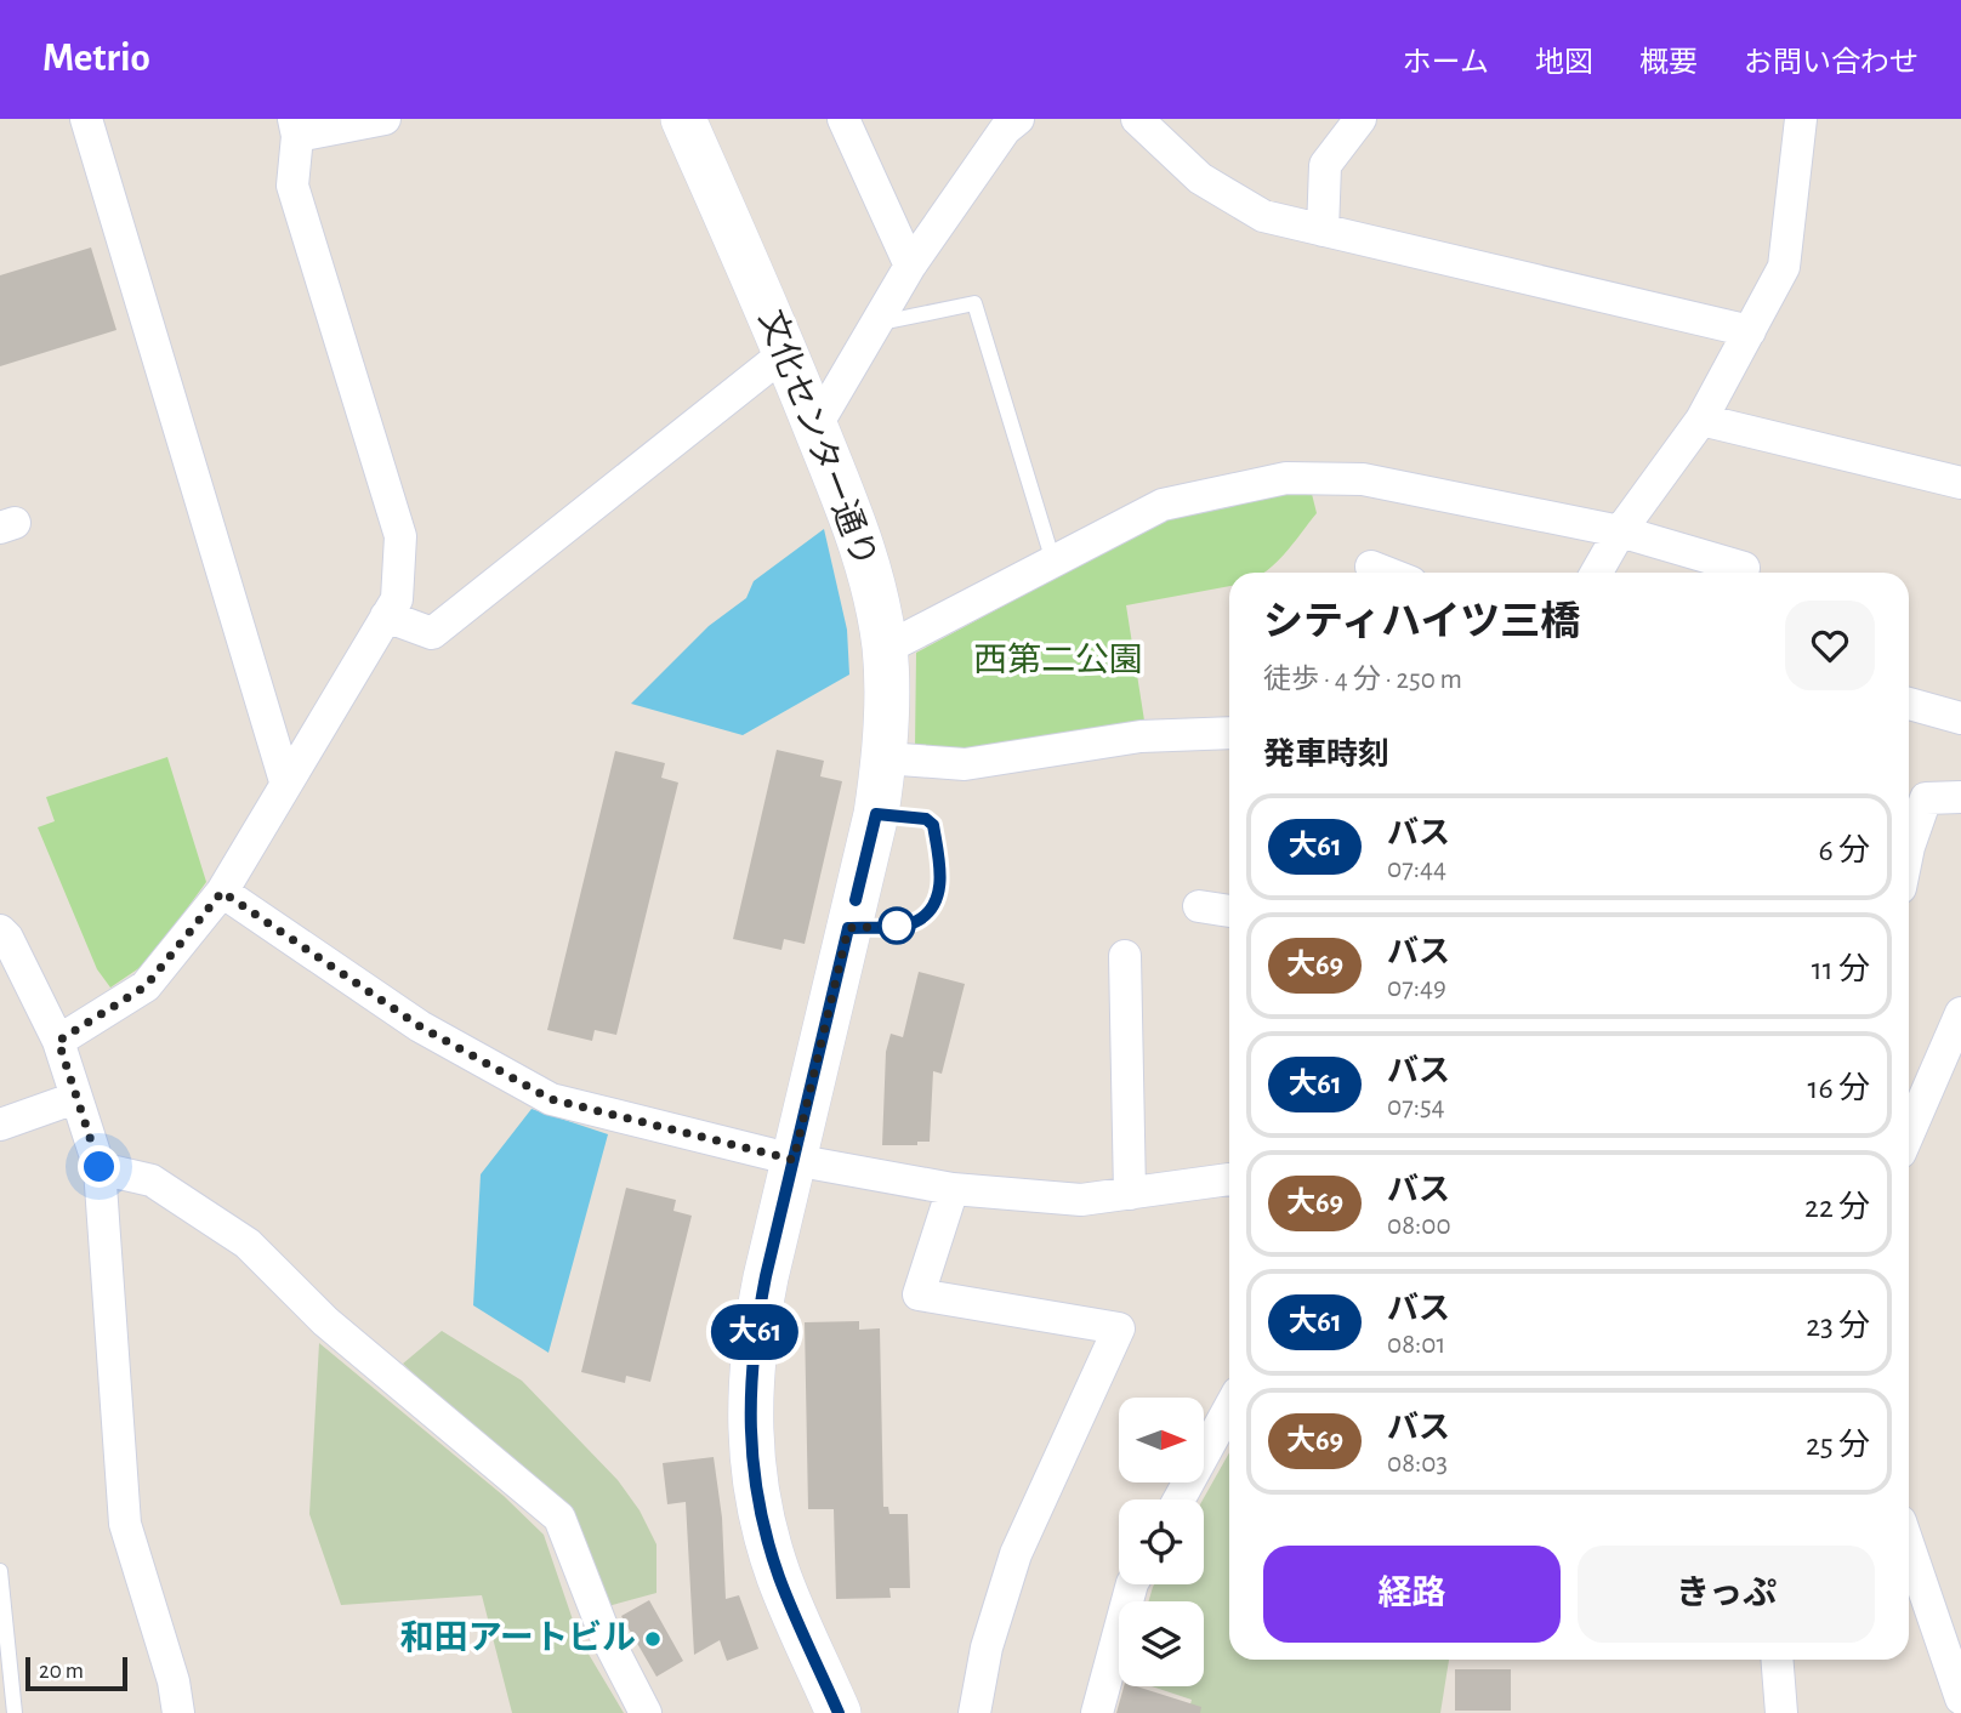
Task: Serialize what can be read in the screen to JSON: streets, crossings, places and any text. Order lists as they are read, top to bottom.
{
  "streets": {
    "street": ["文化センター通り"]
  },
  "parks": ["西第二公園"],
  "places": ["和田アートビル"],
  "lines": ["bus line 大61"],
  "scale_bar": "20 m",
  "north": "right",
  "page": {
    "header": "Metrio",
    "nav": [
      "ホーム",
      "地図",
      "概要",
      "お問い合わせ"
    ],
    "on_map": "大61",
    "heading": [
      ["シティハイツ三橋", "徒歩 · 4 分 · 250 m"],
      "発車時刻"
    ],
    "list": [
      {
        "mark": "大61",
        "name": "バス",
        "note": "07:44",
        "value": "6 分"
      },
      {
        "mark": "大69",
        "name": "バス",
        "note": "07:49",
        "value": "11 分"
      },
      {
        "mark": "大61",
        "name": "バス",
        "note": "07:54",
        "value": "16 分"
      },
      {
        "mark": "大69",
        "name": "バス",
        "note": "08:00",
        "value": "22 分"
      },
      {
        "mark": "大61",
        "name": "バス",
        "note": "08:01",
        "value": "23 分"
      },
      {
        "mark": "大69",
        "name": "バス",
        "note": "08:03",
        "value": "25 分"
      }
    ],
    "buttons": ["経路", "きっぷ"],
    "scale": "20 m"
  }
}
